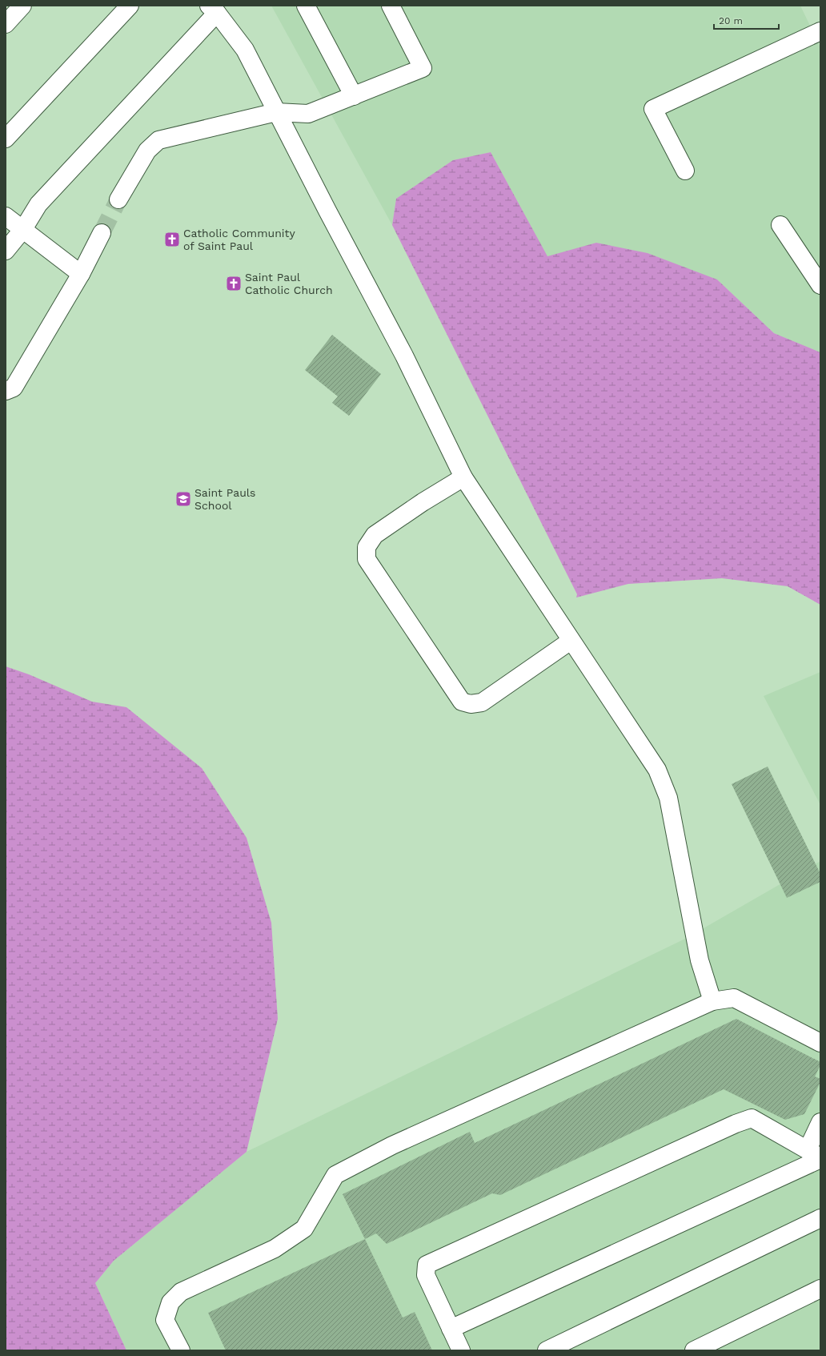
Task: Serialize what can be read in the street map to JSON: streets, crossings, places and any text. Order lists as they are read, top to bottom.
{
  "places": {
    "church": ["Catholic Community of Saint Paul", "Saint Paul Catholic Church"],
    "school or university": ["Saint Pauls School"]
  },
  "scale_bar": "20 m"
}
